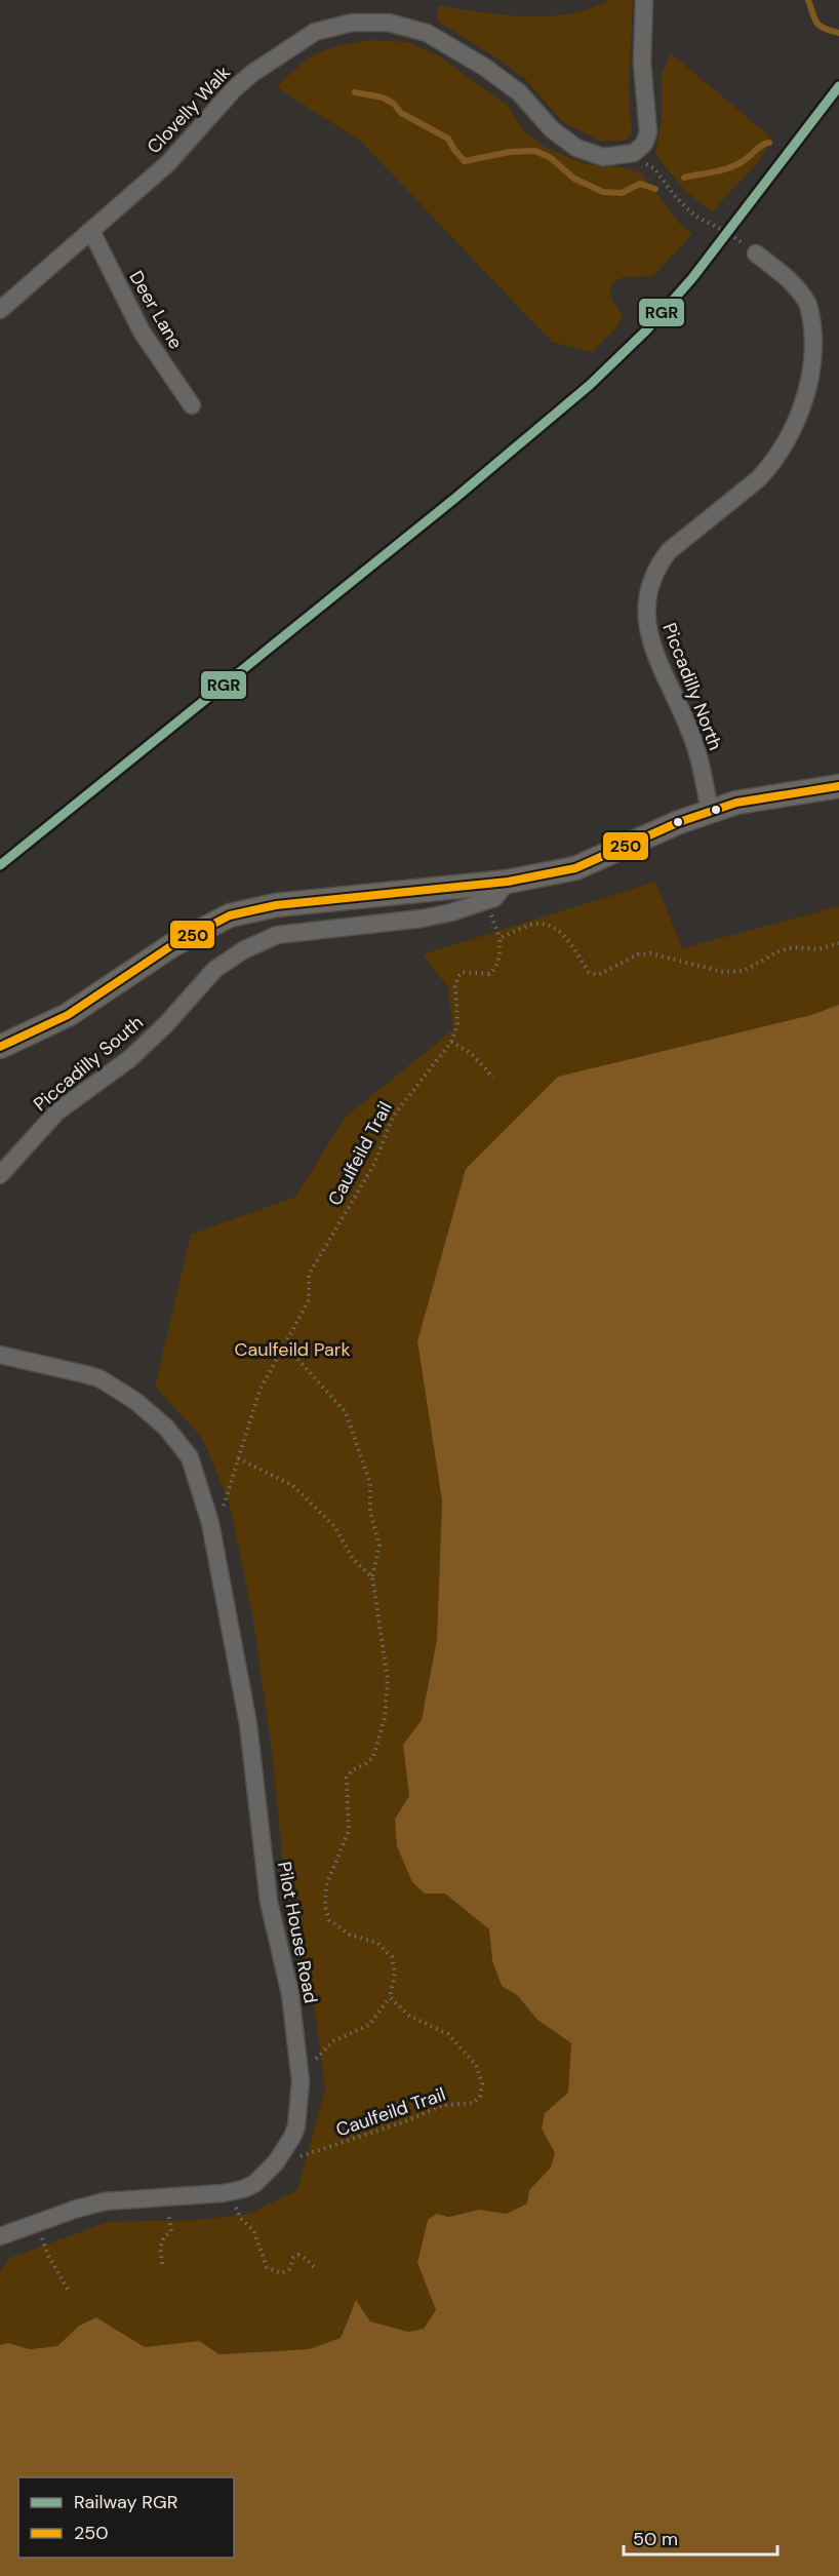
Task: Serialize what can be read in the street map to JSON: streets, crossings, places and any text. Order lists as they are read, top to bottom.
{
  "streets": {
    "street": [
      "Clovelly Walk",
      "Deer Lane",
      "Piccadilly North",
      "Piccadilly South",
      "Pilot House Road"
    ],
    "path": ["Caulfeild Trail"]
  },
  "crossings": [
    ["Clovelly Walk", "Deer Lane"],
    ["Caulfeild Trail", "Pilot House Road"]
  ],
  "parks": ["Caulfeild Park"],
  "lines": ["rail line RGR", "transit line 250"],
  "legend": ["Railway RGR", "250"],
  "scale_bar": "50 m"
}
